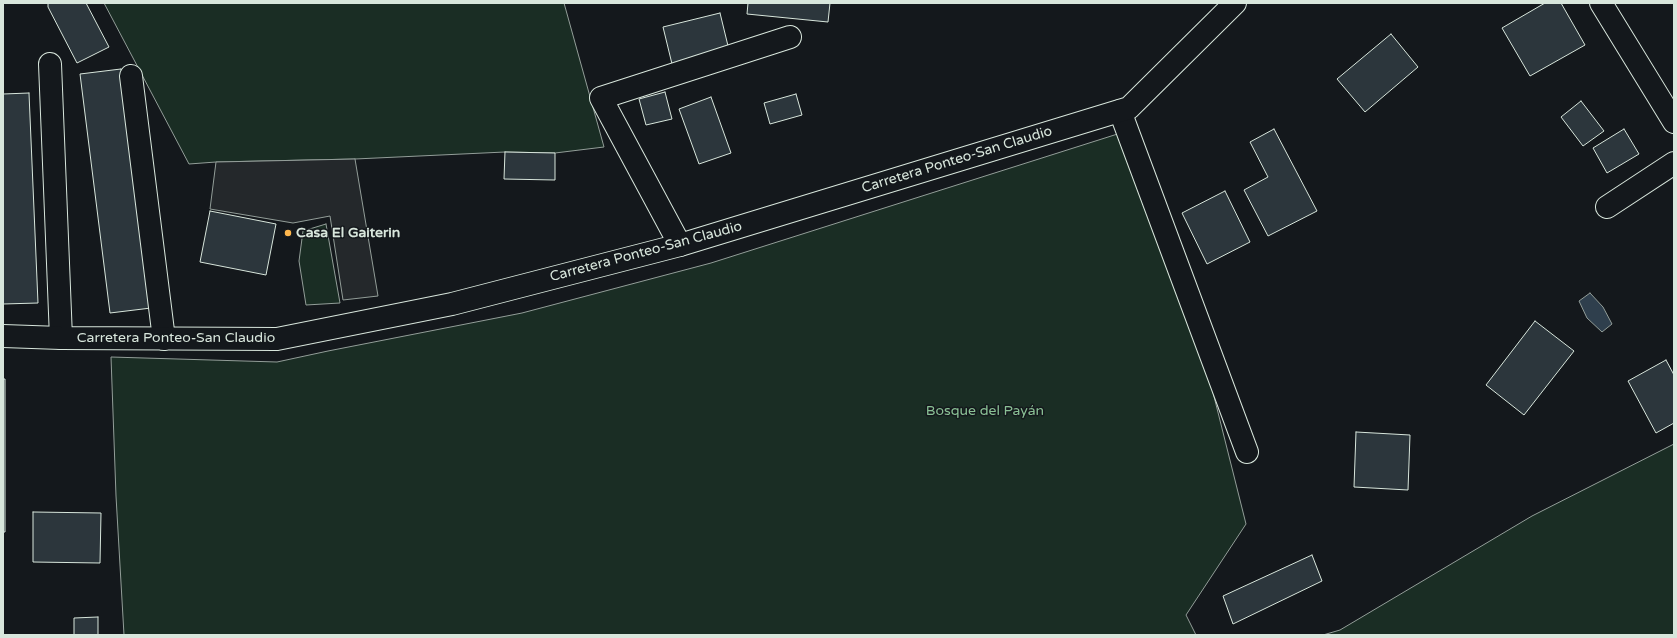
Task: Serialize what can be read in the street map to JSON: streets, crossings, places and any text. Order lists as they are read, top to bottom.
{
  "streets": {
    "street": ["Carretera Ponteo-San Claudio"]
  },
  "parks": ["Bosque del Payán"],
  "places": ["Casa El Gaiterin"]
}
